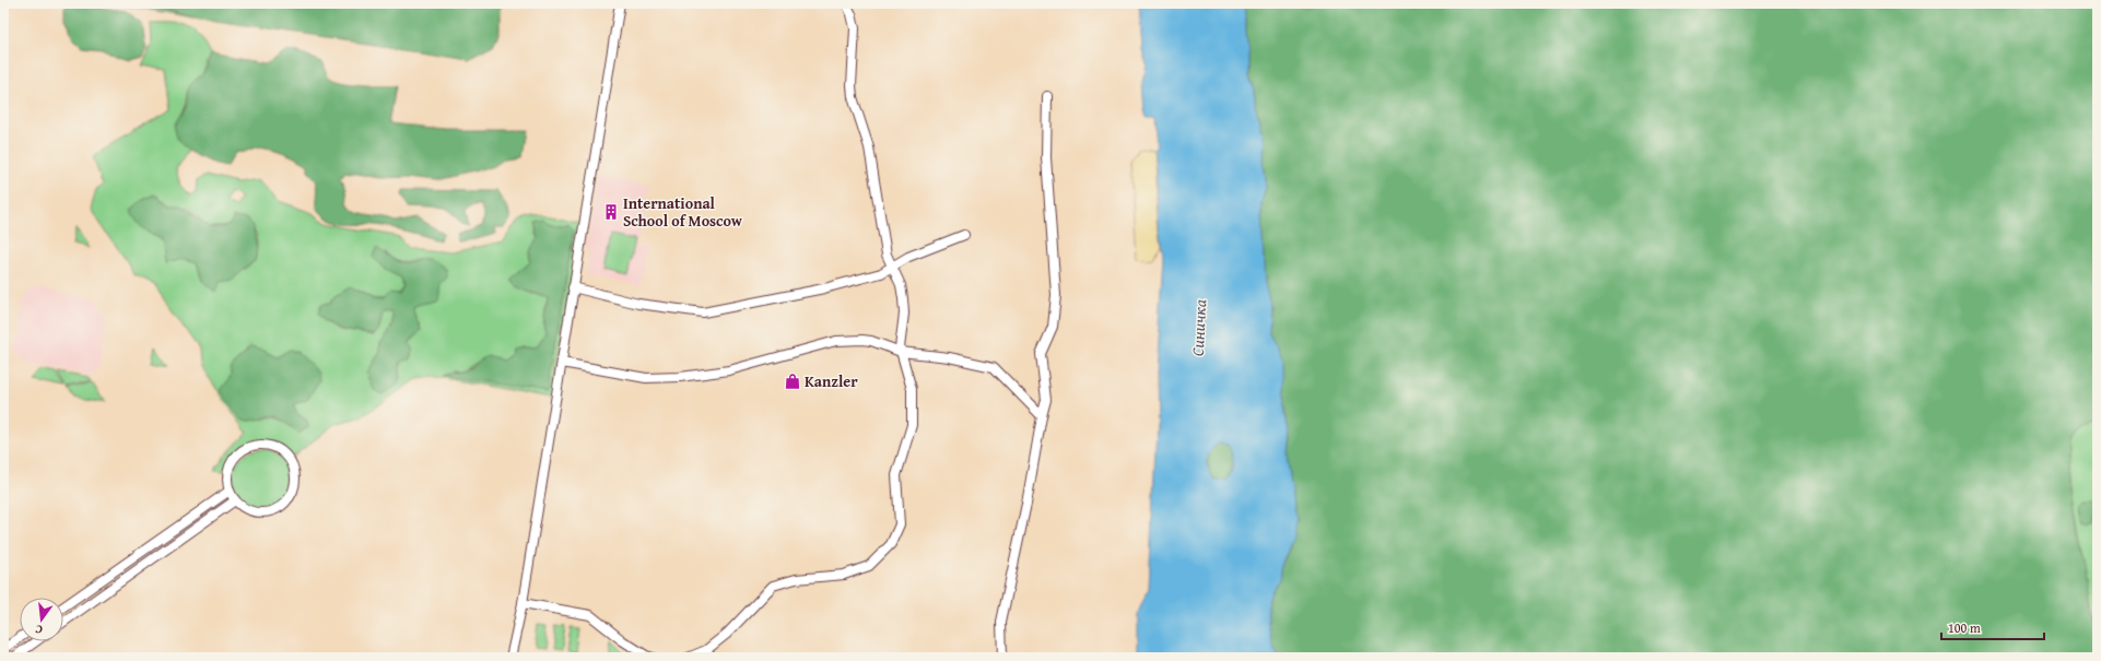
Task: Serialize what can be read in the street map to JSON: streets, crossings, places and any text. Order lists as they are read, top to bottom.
{
  "water": ["Синичка"],
  "places": {
    "building": ["International School of Moscow"],
    "shop": ["Kanzler"]
  },
  "scale_bar": "100 m",
  "north": "bottom"
}
